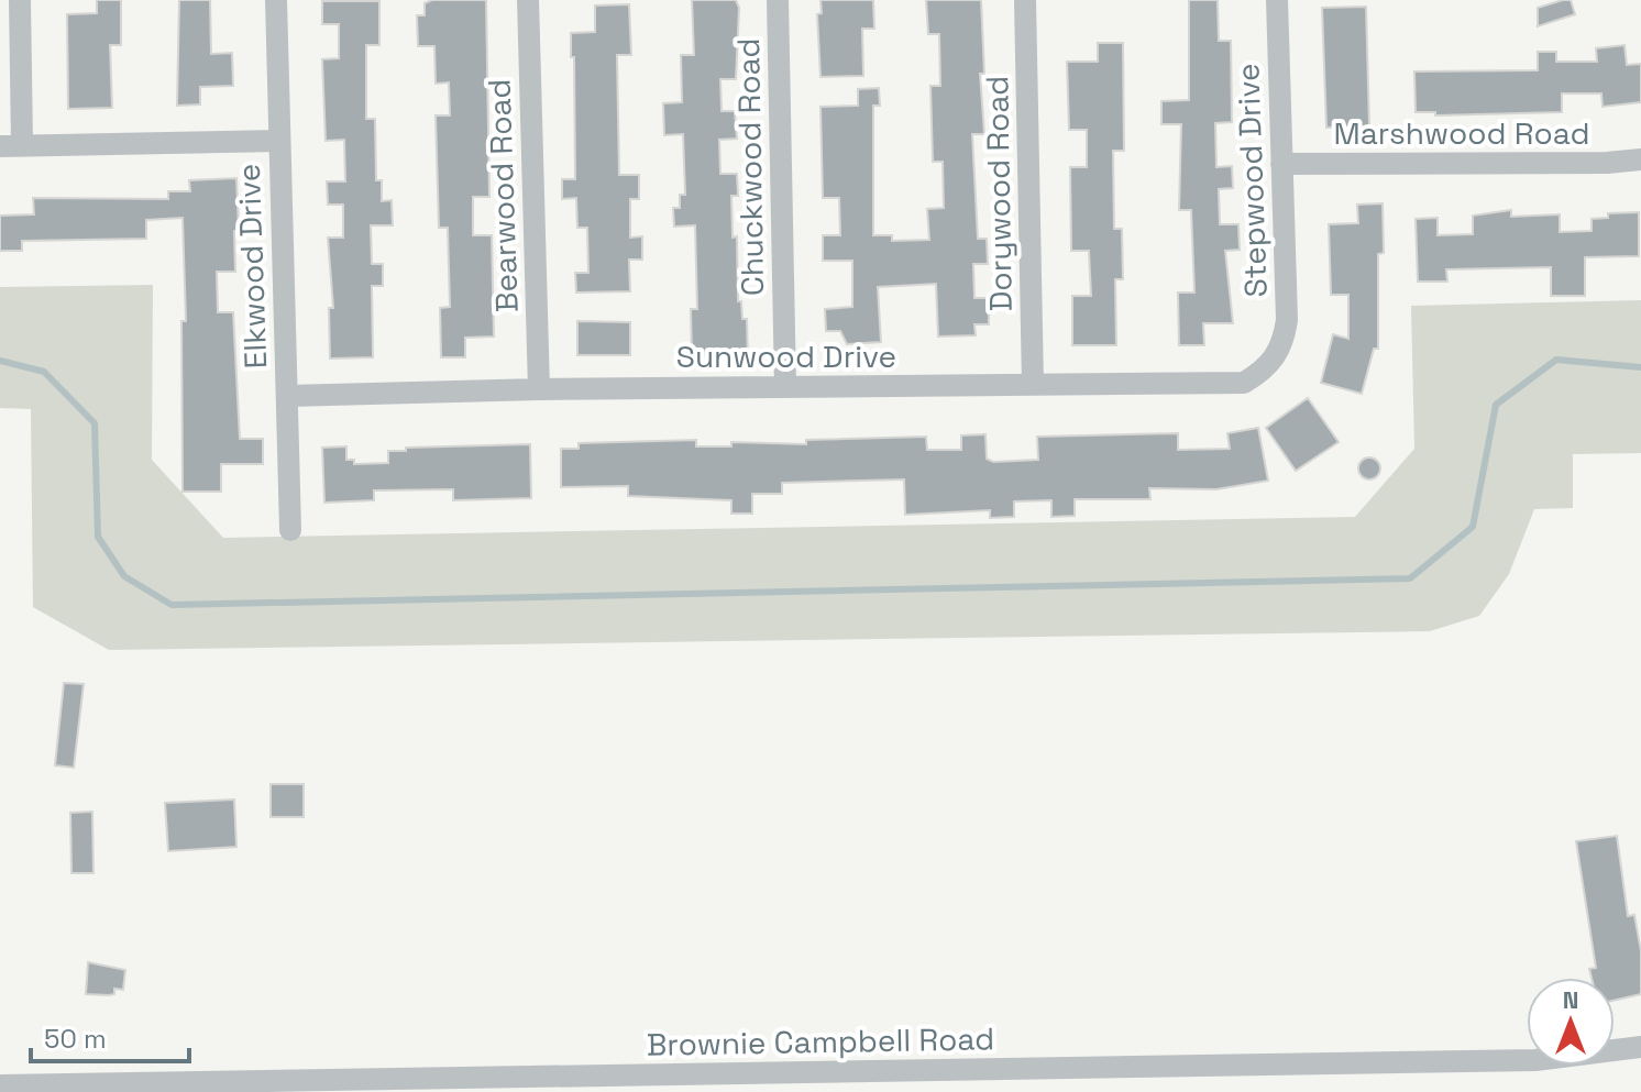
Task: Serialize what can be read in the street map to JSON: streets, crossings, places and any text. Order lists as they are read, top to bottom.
{
  "streets": {
    "street": [
      "Marshwood Road",
      "Chuckwood Road",
      "Stepwood Drive",
      "Dorywood Road",
      "Bearwood Road",
      "Elkwood Drive",
      "Sunwood Drive",
      "Brownie Campbell Road"
    ]
  },
  "crossings": [
    ["Marshwood Road", "Stepwood Drive"],
    ["Chuckwood Road", "Sunwood Drive"],
    ["Stepwood Drive", "Sunwood Drive"],
    ["Dorywood Road", "Sunwood Drive"],
    ["Bearwood Road", "Sunwood Drive"],
    ["Elkwood Drive", "Sunwood Drive"]
  ],
  "scale_bar": "50 m",
  "north": "top"
}
